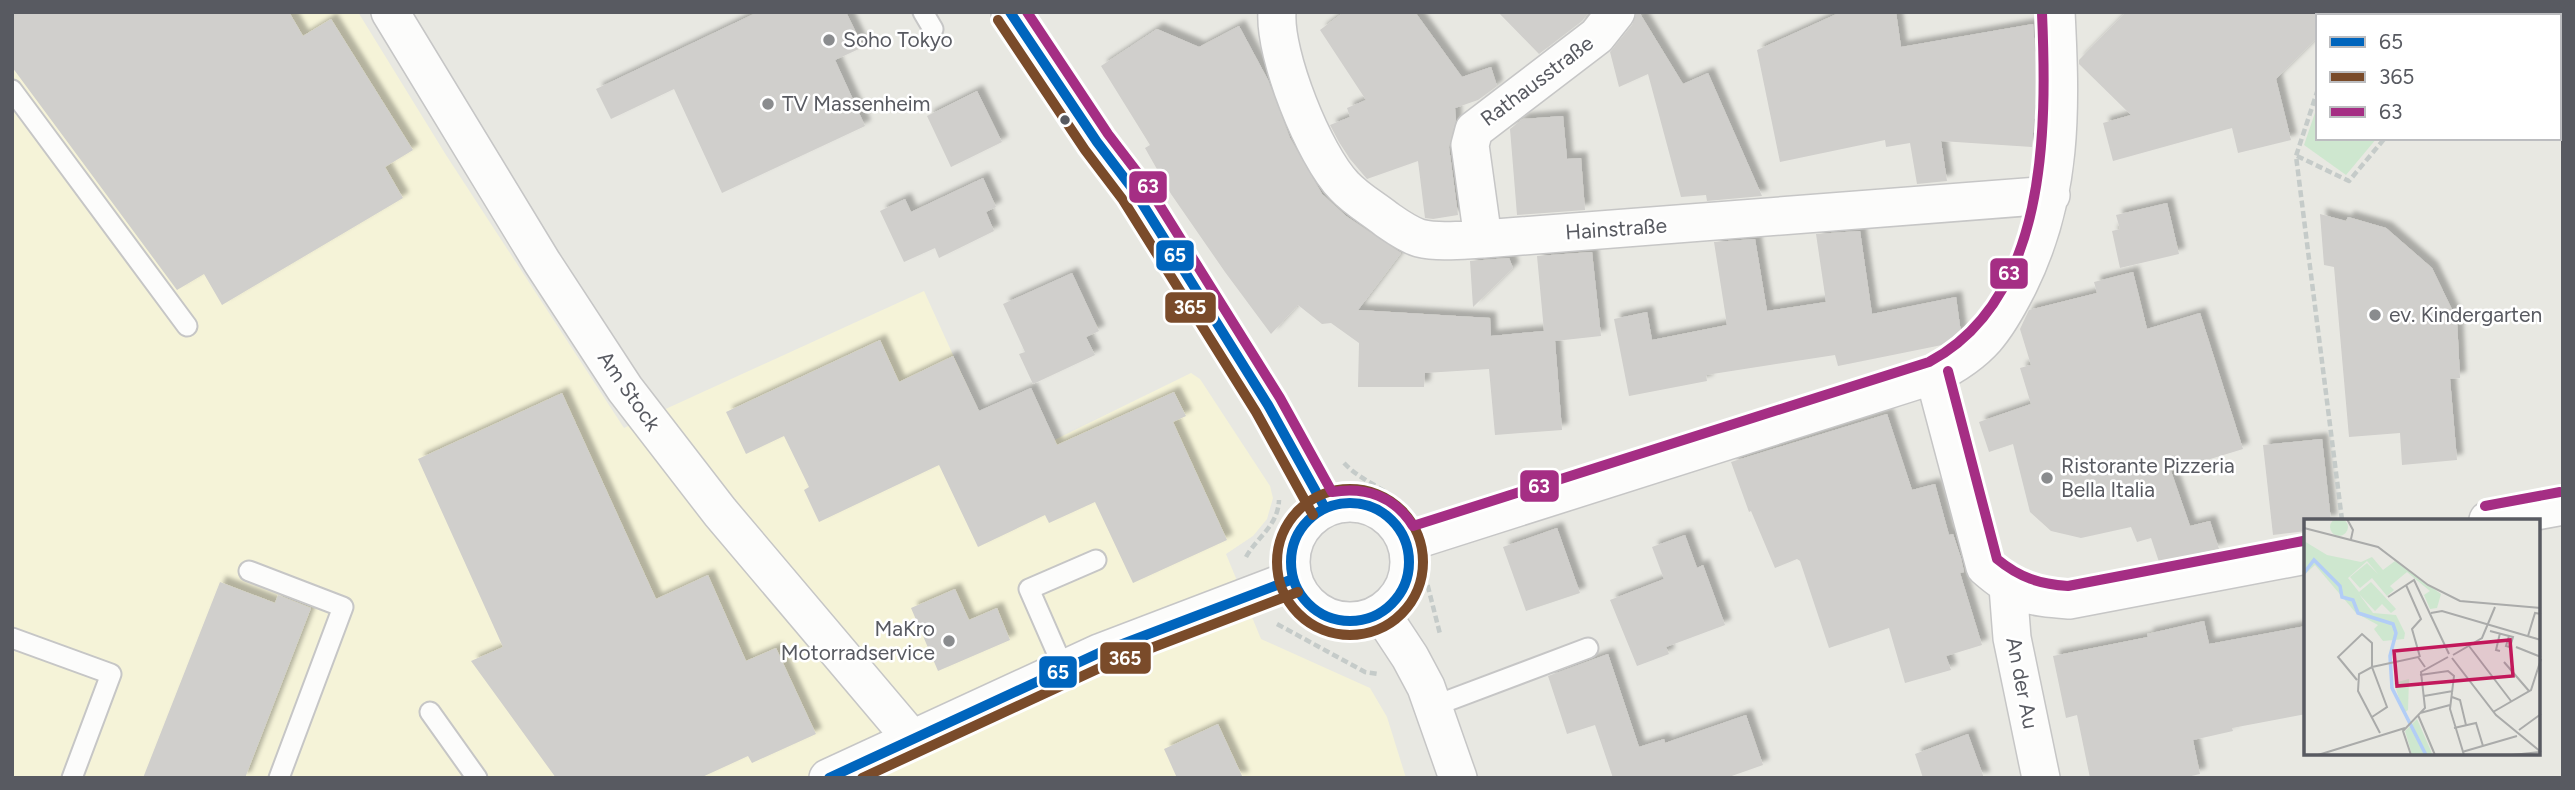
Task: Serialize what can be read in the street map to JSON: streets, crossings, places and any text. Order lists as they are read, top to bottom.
{
  "streets": {
    "street": [
      "Rathausstraße",
      "Hainstraße",
      "Am Stock",
      "An der Au"
    ]
  },
  "crossings": [
    ["Rathausstraße", "Hainstraße"]
  ],
  "places": [
    "Soho Tokyo",
    "TV Massenheim",
    "ev. Kindergarten",
    "Ristorante Pizzeria Bella Italia",
    "MaKro Motorradservice"
  ],
  "lines": ["transit line 65", "transit line 63", "transit line 365"],
  "legend": ["65", "365", "63"]
}
